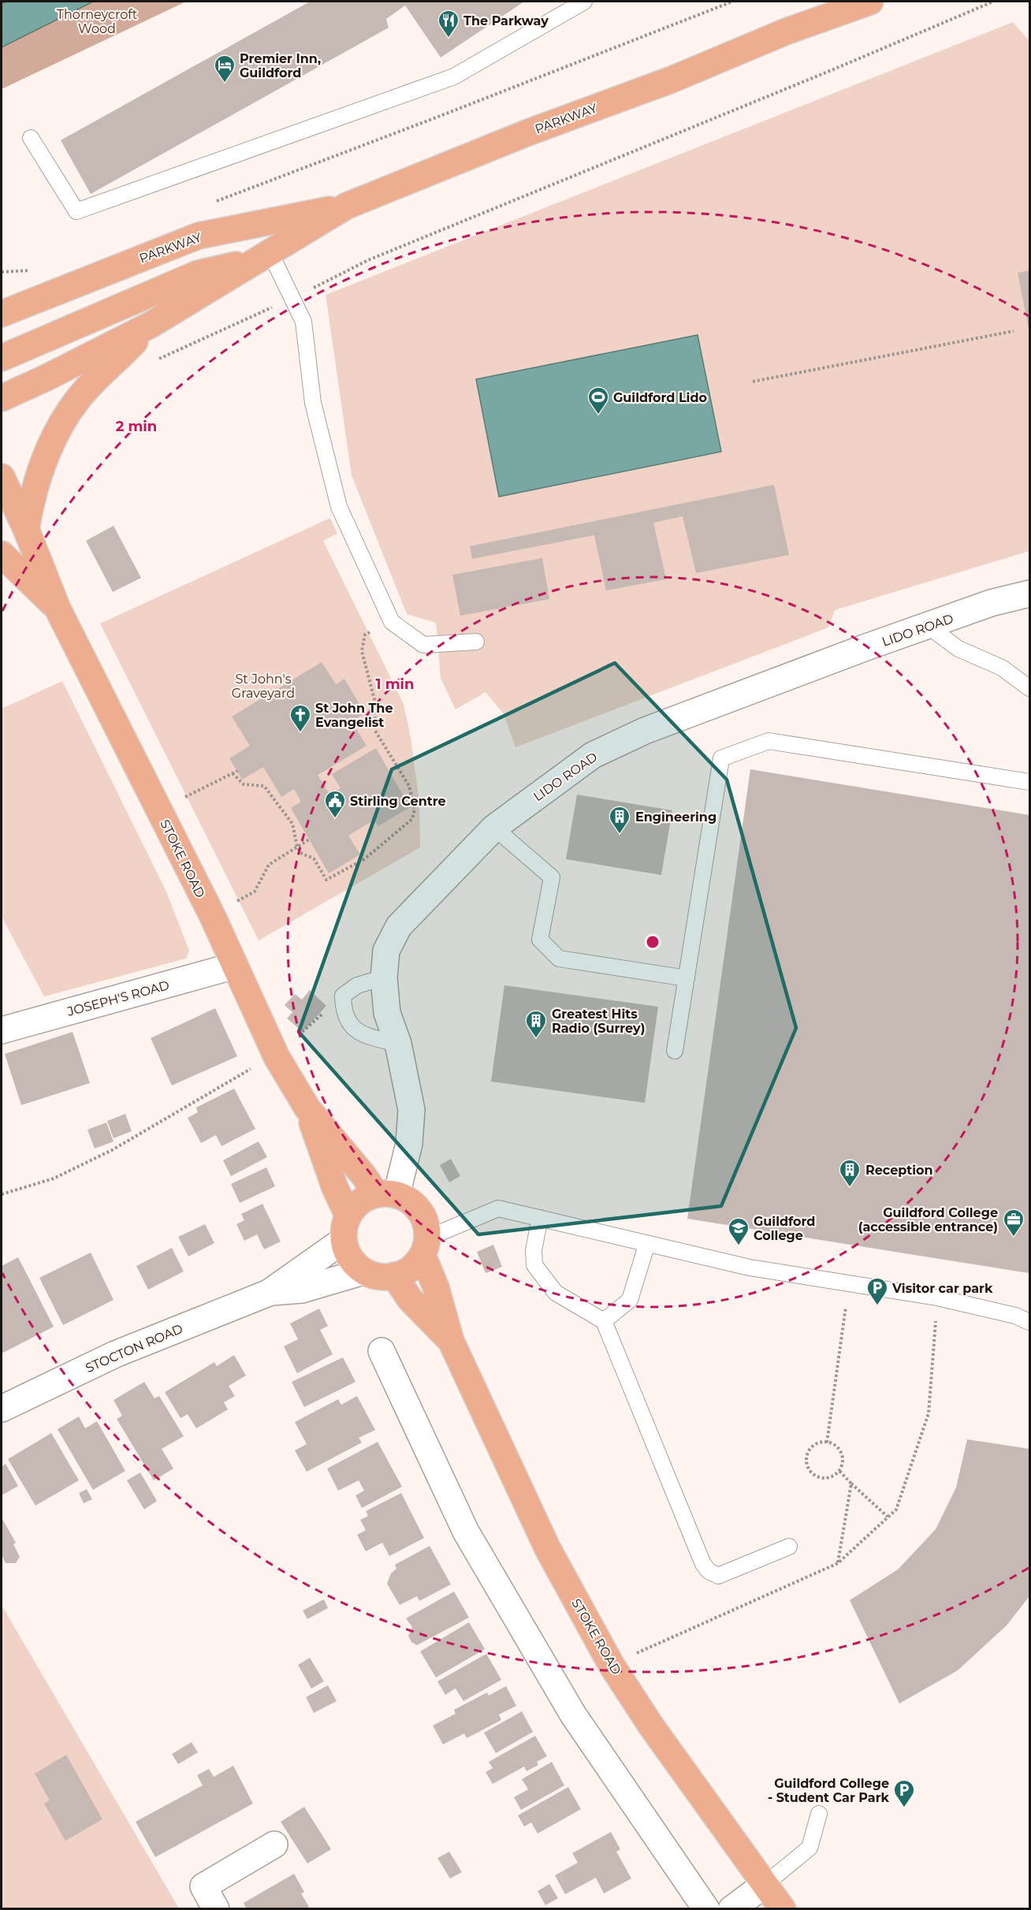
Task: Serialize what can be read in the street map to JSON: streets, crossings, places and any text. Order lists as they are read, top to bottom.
{
  "streets": {
    "main road": ["PARKWAY", "STOKE ROAD"],
    "street": ["LIDO ROAD", "JOSEPH'S ROAD", "STOCTON ROAD"]
  },
  "crossings": [
    ["LIDO ROAD", "STOKE ROAD"],
    ["LIDO ROAD", "STOCTON ROAD"],
    ["STOKE ROAD", "JOSEPH'S ROAD"],
    ["STOKE ROAD", "STOCTON ROAD"]
  ],
  "parks": ["Thorneycroft Wood", "St John's Graveyard"],
  "places": {
    "restaurant": ["The Parkway"],
    "hotel": ["Premier Inn, Guildford"],
    "sports": ["Guildford Lido"],
    "church": ["St John The Evangelist"],
    "public building": ["Stirling Centre"],
    "building": ["Engineering", "Greatest Hits Radio (Surrey)", "Reception"],
    "office": ["Guildford College (accessible entrance)"],
    "school or university": ["Guildford College"],
    "parking": ["Visitor car park", "Guildford College - Student Car Park"]
  },
  "rings": ["2 min", "1 min"]
}
